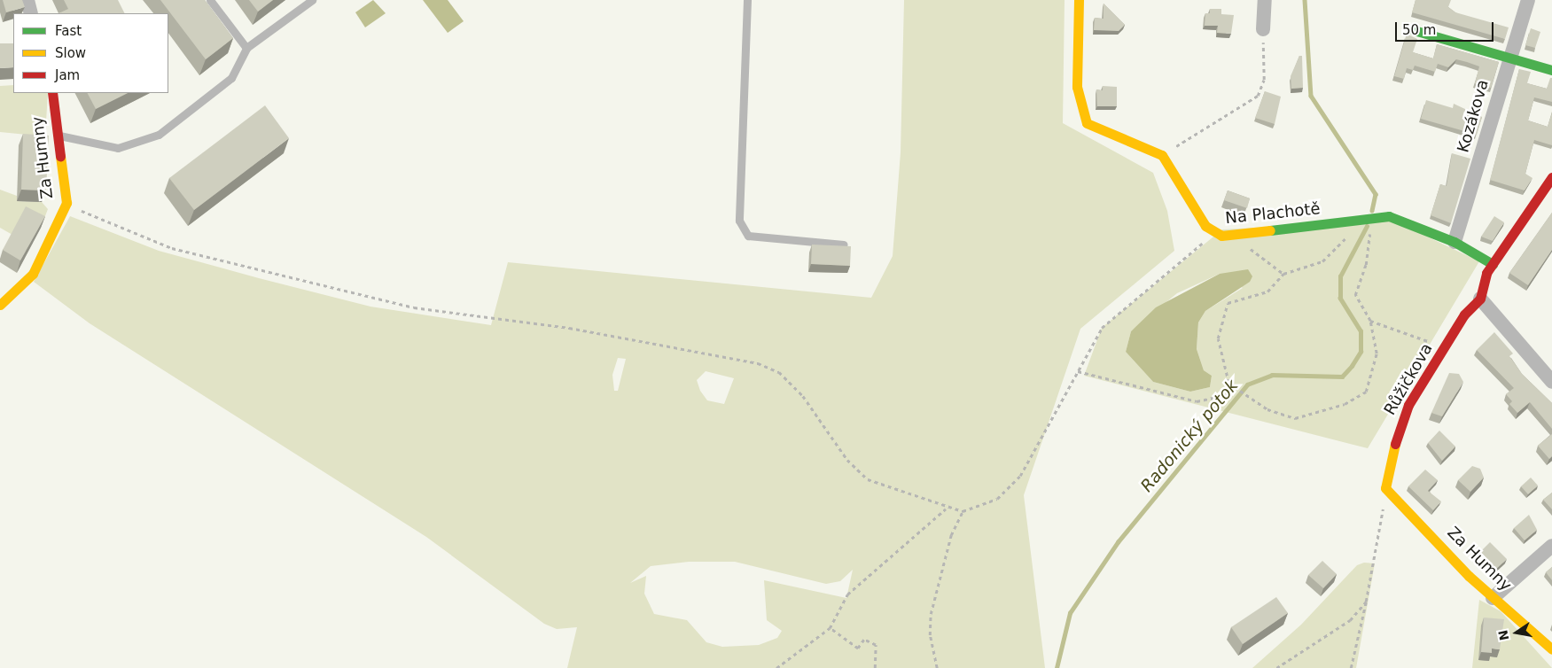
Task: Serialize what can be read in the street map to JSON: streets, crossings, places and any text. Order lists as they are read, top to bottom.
{
  "streets": {
    "street": [
      "Kozákova",
      "Za Humny",
      "Na Plachotě",
      "Růžičkova"
    ]
  },
  "crossings": [
    ["Kozákova", "Na Plachotě"],
    ["Za Humny", "Růžičkova"],
    ["Na Plachotě", "Růžičkova"]
  ],
  "water": ["Radonický potok"],
  "legend": ["Fast", "Slow", "Jam"],
  "scale_bar": "50 m",
  "north": "left"
}
